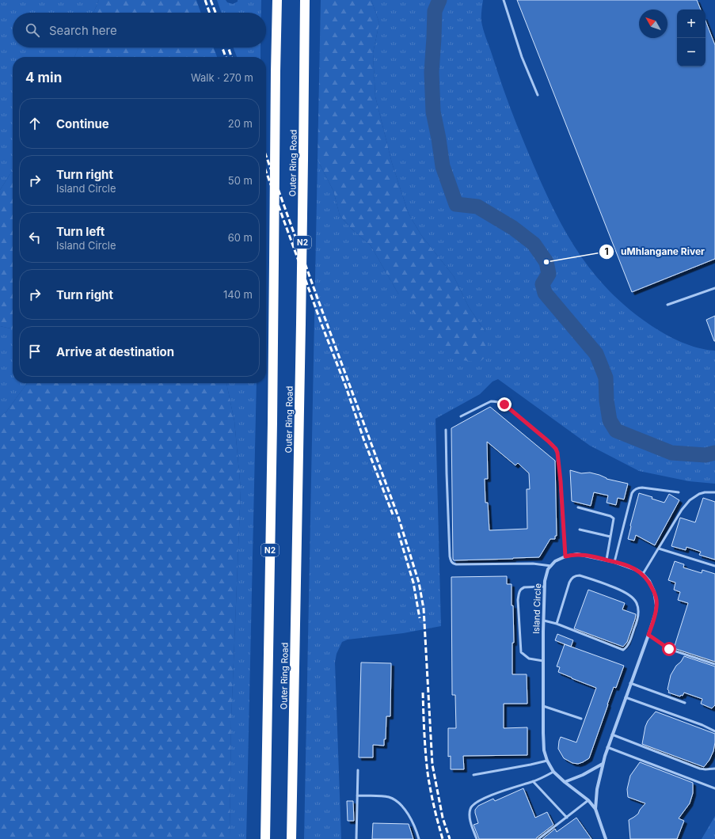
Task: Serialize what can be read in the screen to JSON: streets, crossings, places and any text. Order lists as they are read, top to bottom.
{
  "streets": {
    "highway": ["Outer Ring Road", "N2"],
    "street": ["Island Circle"]
  },
  "places": ["uMhlangane River"],
  "north": "top left",
  "page": {
    "map_buttons": ["+", "−"],
    "search": "Search here",
    "heading": ["4 min", "Walk · 270 m"],
    "list": [
      ["Continue", "20 m"],
      ["Turn right", "Island Circle", "50 m"],
      ["Turn left", "Island Circle", "60 m"],
      ["Turn right", "140 m"],
      "Arrive at destination"
    ]
  }
}
